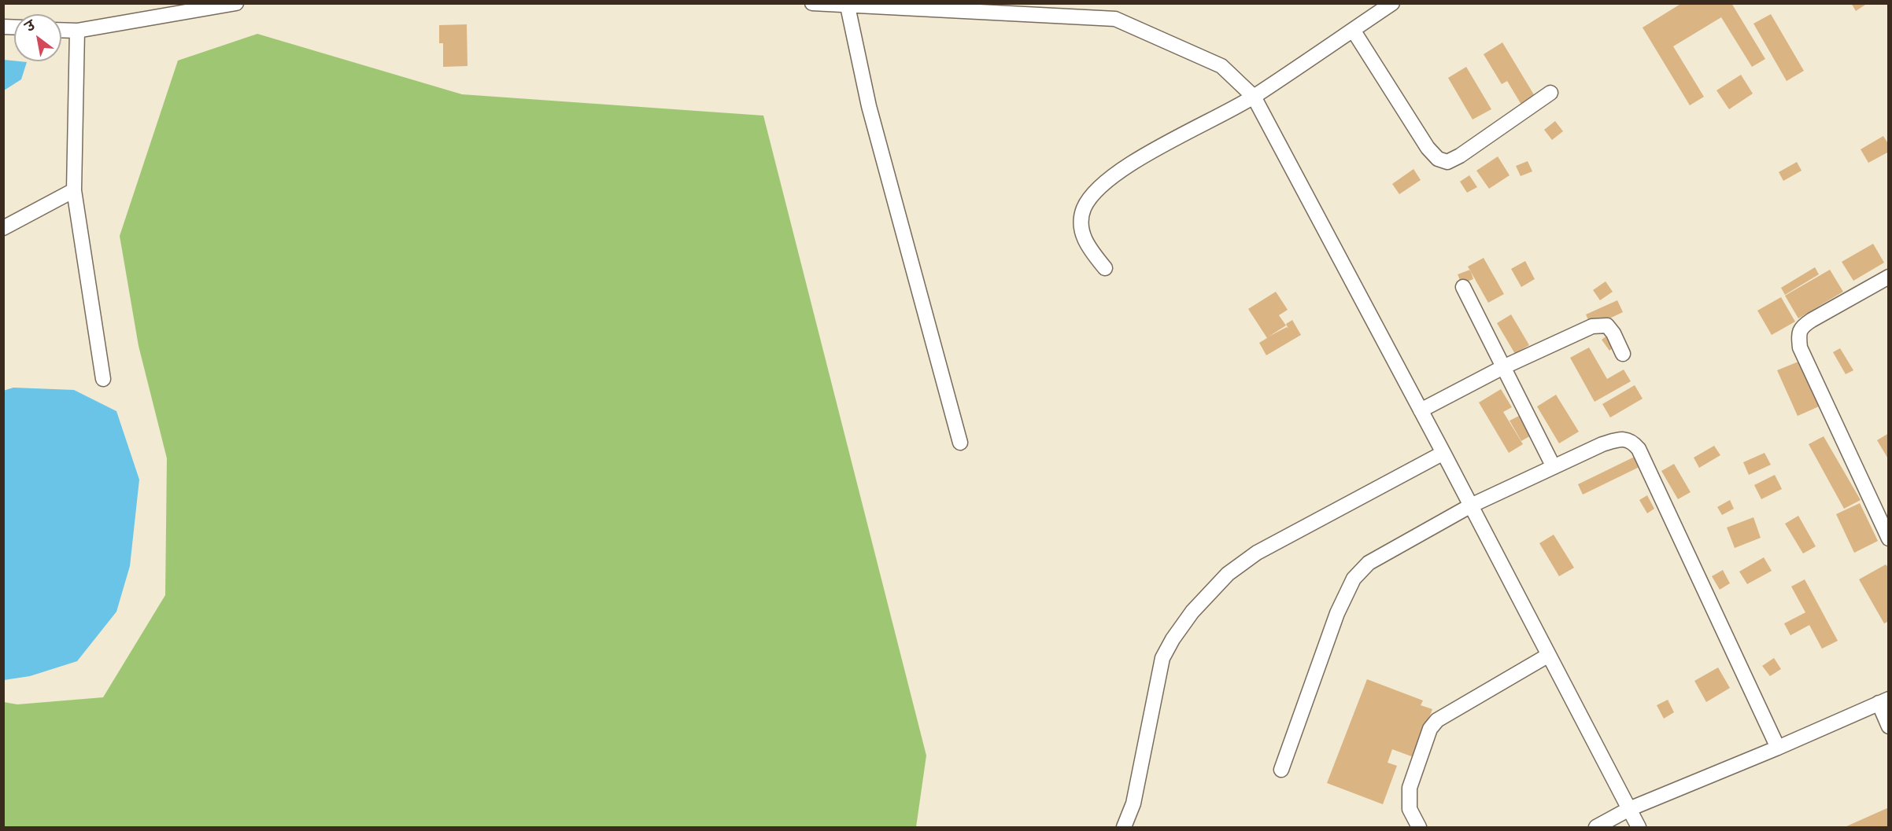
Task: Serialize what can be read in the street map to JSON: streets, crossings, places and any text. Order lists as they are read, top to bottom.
{
  "north": "top left"
}
